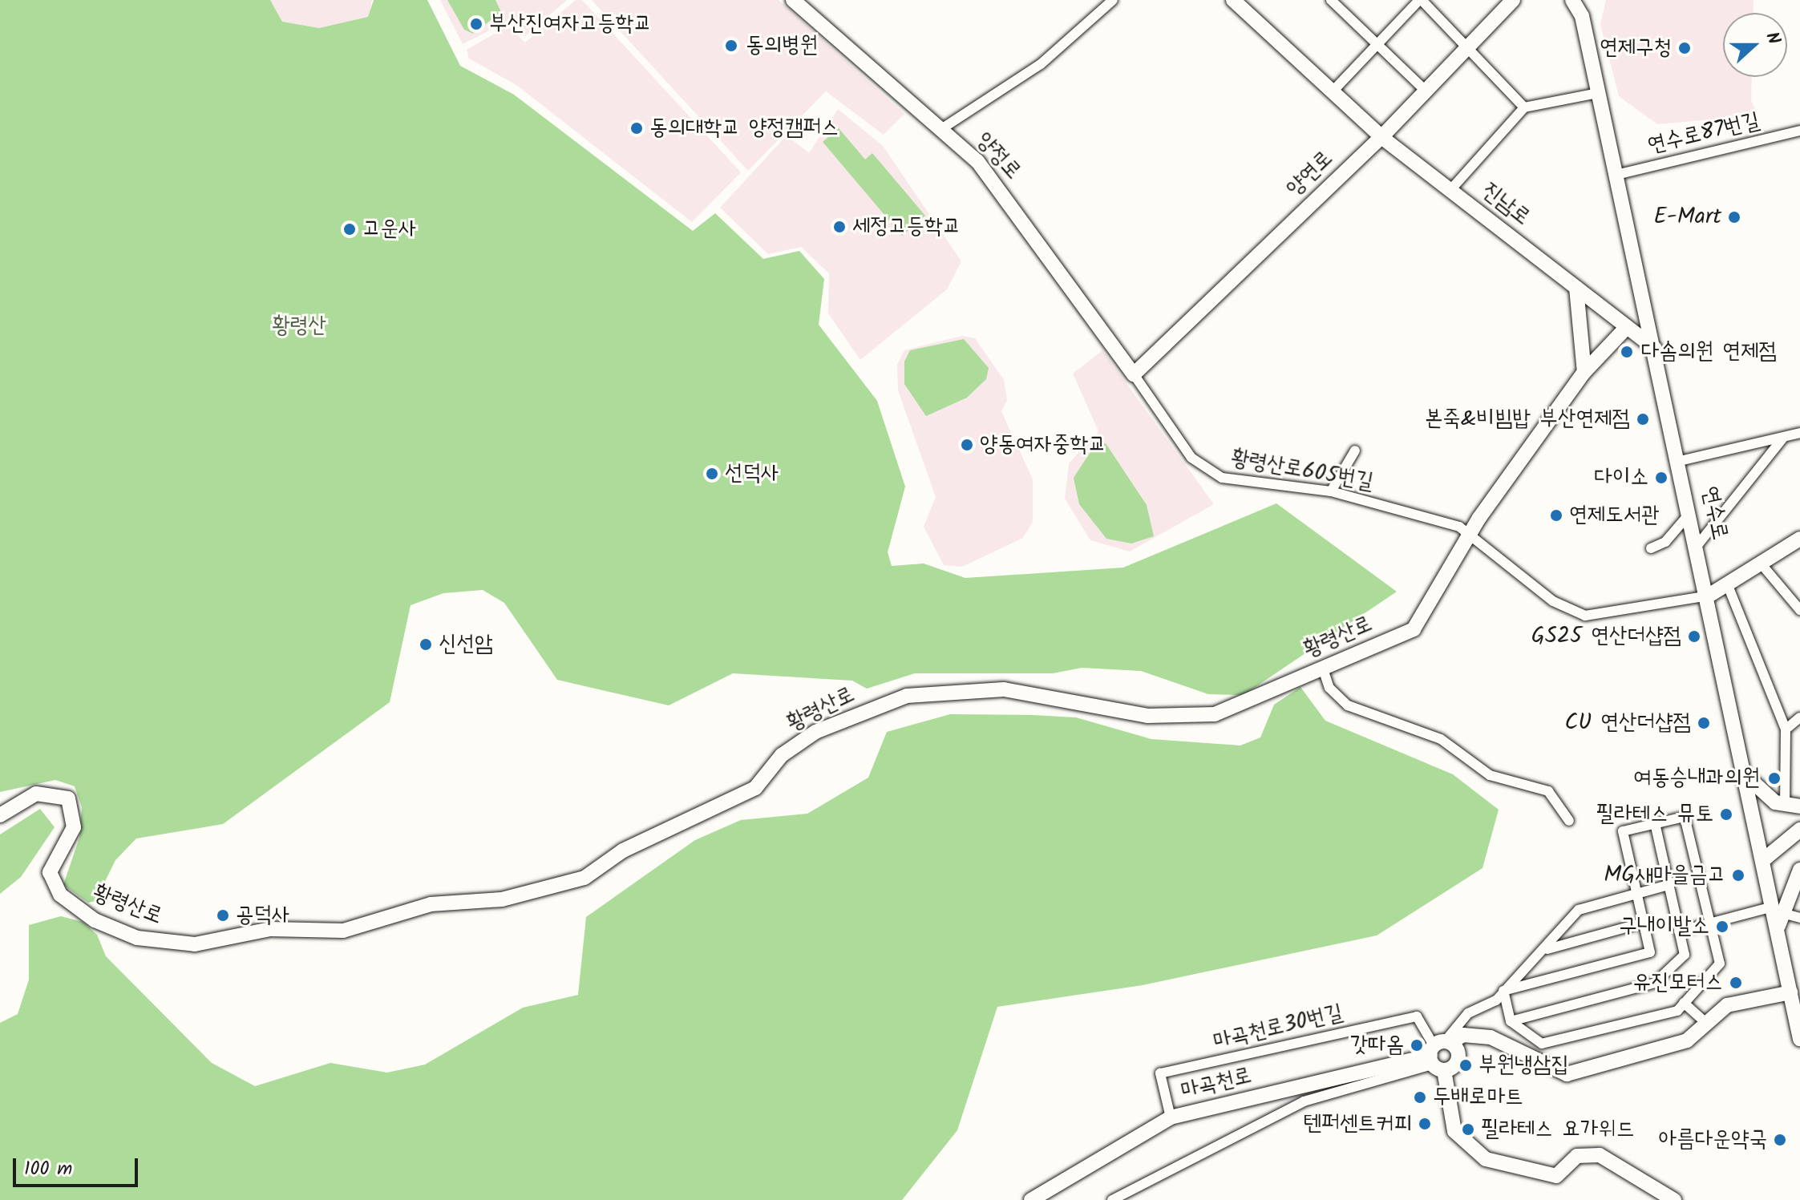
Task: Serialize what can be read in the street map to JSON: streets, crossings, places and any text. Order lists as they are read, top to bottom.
{
  "streets": {
    "street": [
      "연수로87번길",
      "양정로",
      "양연로",
      "진남로",
      "황령산로605번길",
      "연수로",
      "황령산로",
      "마곡천로30번길",
      "마곡천로"
    ]
  },
  "crossings": [
    ["연수로87번길", "연수로"],
    ["양정로", "양연로"],
    ["양정로", "황령산로605번길"],
    ["양연로", "진남로"],
    ["양연로", "황령산로605번길"],
    ["진남로", "연수로"],
    ["진남로", "황령산로"],
    ["황령산로605번길", "황령산로"],
    ["마곡천로30번길", "마곡천로"]
  ],
  "parks": ["황령산"],
  "places": [
    "부산진여자고등학교",
    "동의병원",
    "연제구청",
    "동의대학교 양정캠퍼스",
    "E-Mart",
    "세정고등학교",
    "고운사",
    "다솜의원 연제점",
    "본죽&비빔밥 부산연제점",
    "양동여자중학교",
    "선덕사",
    "다이소",
    "연제도서관",
    "GS25 연산더샵점",
    "신선암",
    "CU 연산더샵점",
    "여동승내과의원",
    "필라테스 뮤토",
    "MG새마을금고",
    "공덕사",
    "구내이발소",
    "유진모터스",
    "갓따옴",
    "부원냉삼집",
    "두배로마트",
    "텐퍼센트커피",
    "필라테스 요가위드",
    "아름다운약국"
  ],
  "scale_bar": "100 m",
  "north": "right"
}
